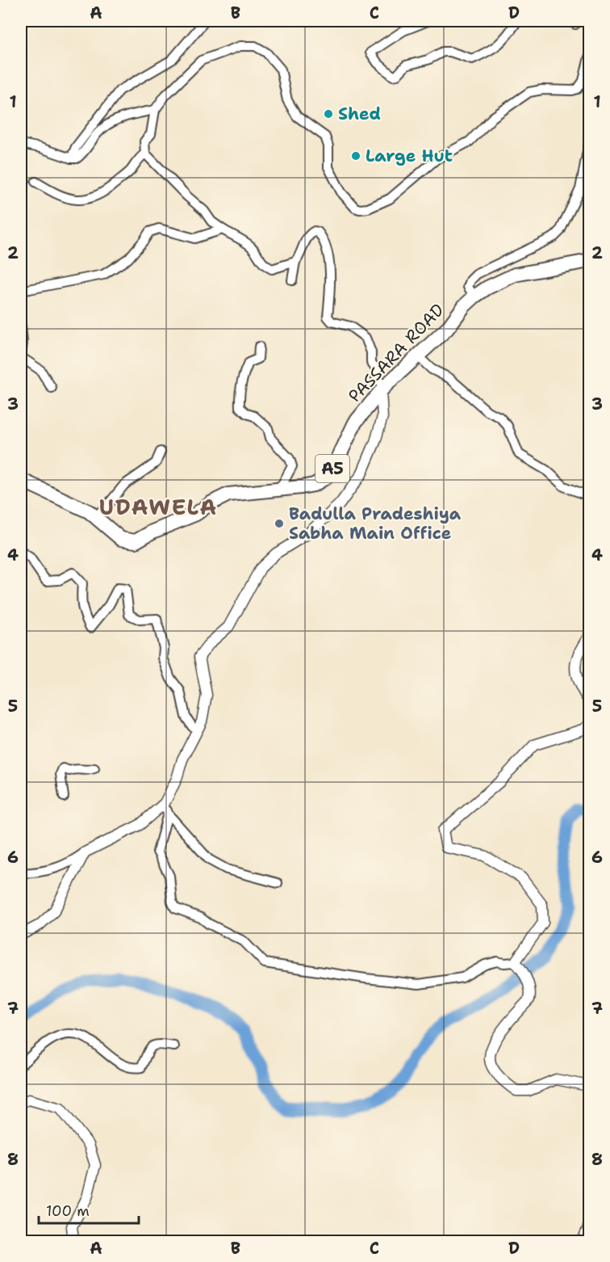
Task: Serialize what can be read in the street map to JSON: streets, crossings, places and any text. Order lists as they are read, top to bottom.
{
  "streets": {
    "highway": ["PASSARA ROAD", "A5"]
  },
  "districts": ["UDAWELA"],
  "places": ["Shed", "Large Hut", "Badulla Pradeshiya Sabha Main Office"],
  "scale_bar": "100 m",
  "grid": {
    "columns": [
      "A",
      "B",
      "C",
      "D"
    ],
    "rows": [
      "1",
      "2",
      "3",
      "4",
      "5",
      "6",
      "7",
      "8"
    ]
  }
}
